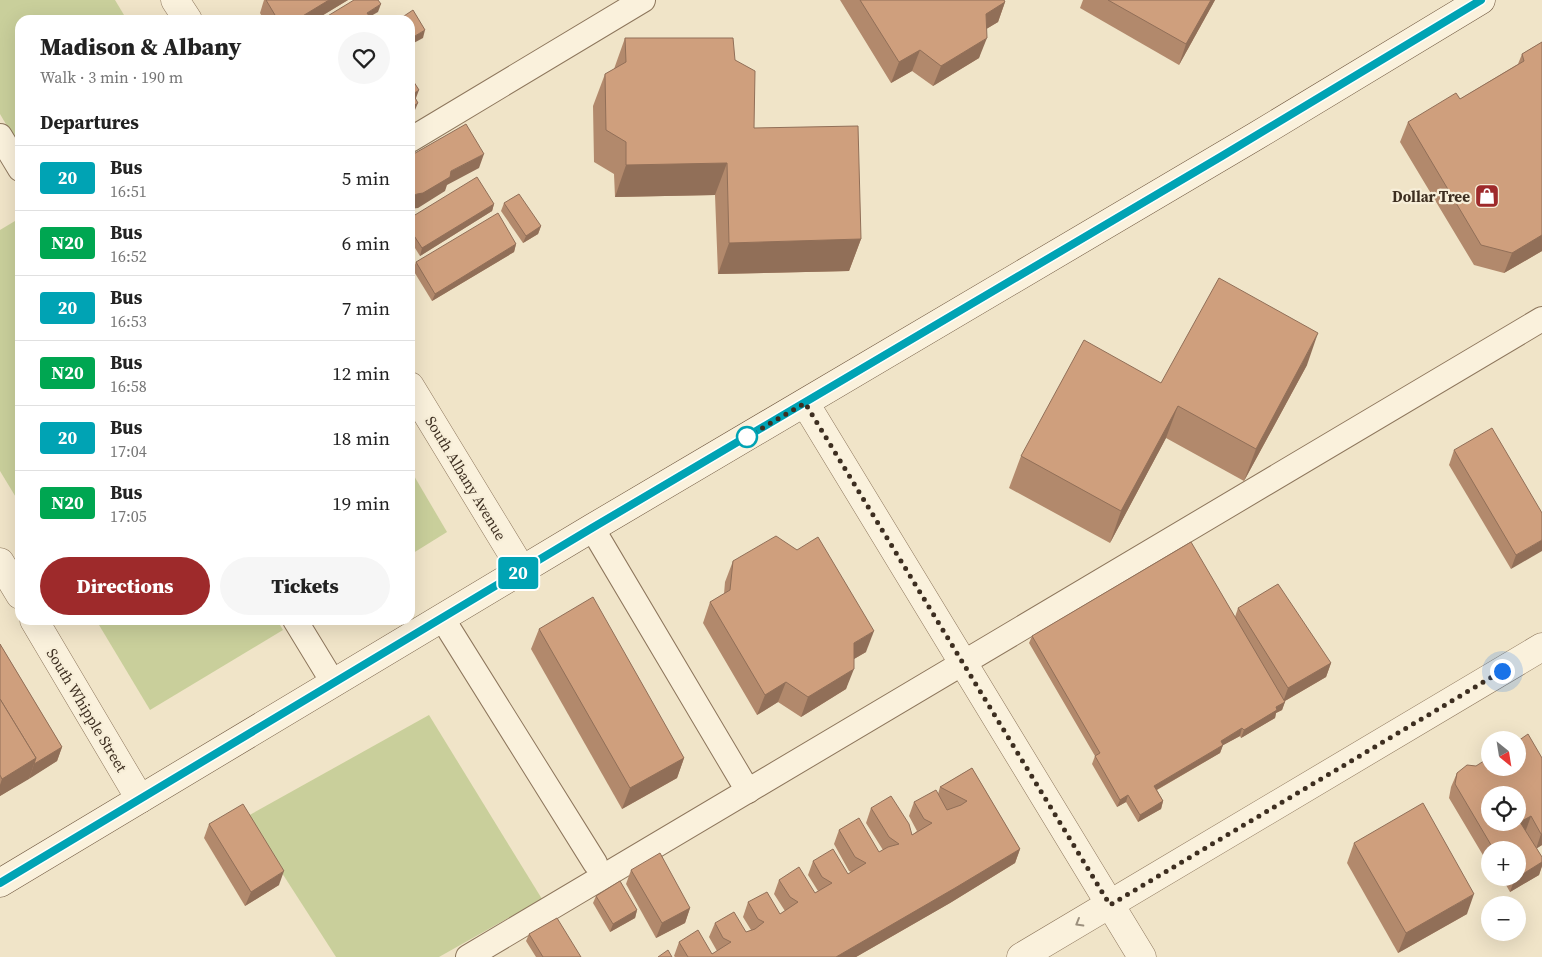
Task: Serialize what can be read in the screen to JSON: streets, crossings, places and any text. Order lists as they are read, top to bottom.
{
  "streets": {
    "main road": ["South Albany Avenue", "South Whipple Street"]
  },
  "places": {
    "shop": ["Dollar Tree"]
  },
  "lines": ["bus line 20"],
  "north": "bottom right",
  "page": {
    "on_map": "20",
    "heading": [
      ["Madison & Albany", "Walk · 3 min · 190 m"],
      "Departures"
    ],
    "list": [
      {
        "mark": "20",
        "name": "Bus",
        "note": "16:51",
        "value": "5 min"
      },
      {
        "mark": "N20",
        "name": "Bus",
        "note": "16:52",
        "value": "6 min"
      },
      {
        "mark": "20",
        "name": "Bus",
        "note": "16:53",
        "value": "7 min"
      },
      {
        "mark": "N20",
        "name": "Bus",
        "note": "16:58",
        "value": "12 min"
      },
      {
        "mark": "20",
        "name": "Bus",
        "note": "17:04",
        "value": "18 min"
      },
      {
        "mark": "N20",
        "name": "Bus",
        "note": "17:05",
        "value": "19 min"
      }
    ],
    "buttons": ["Directions", "Tickets"],
    "map_buttons": ["+", "−"]
  }
}
